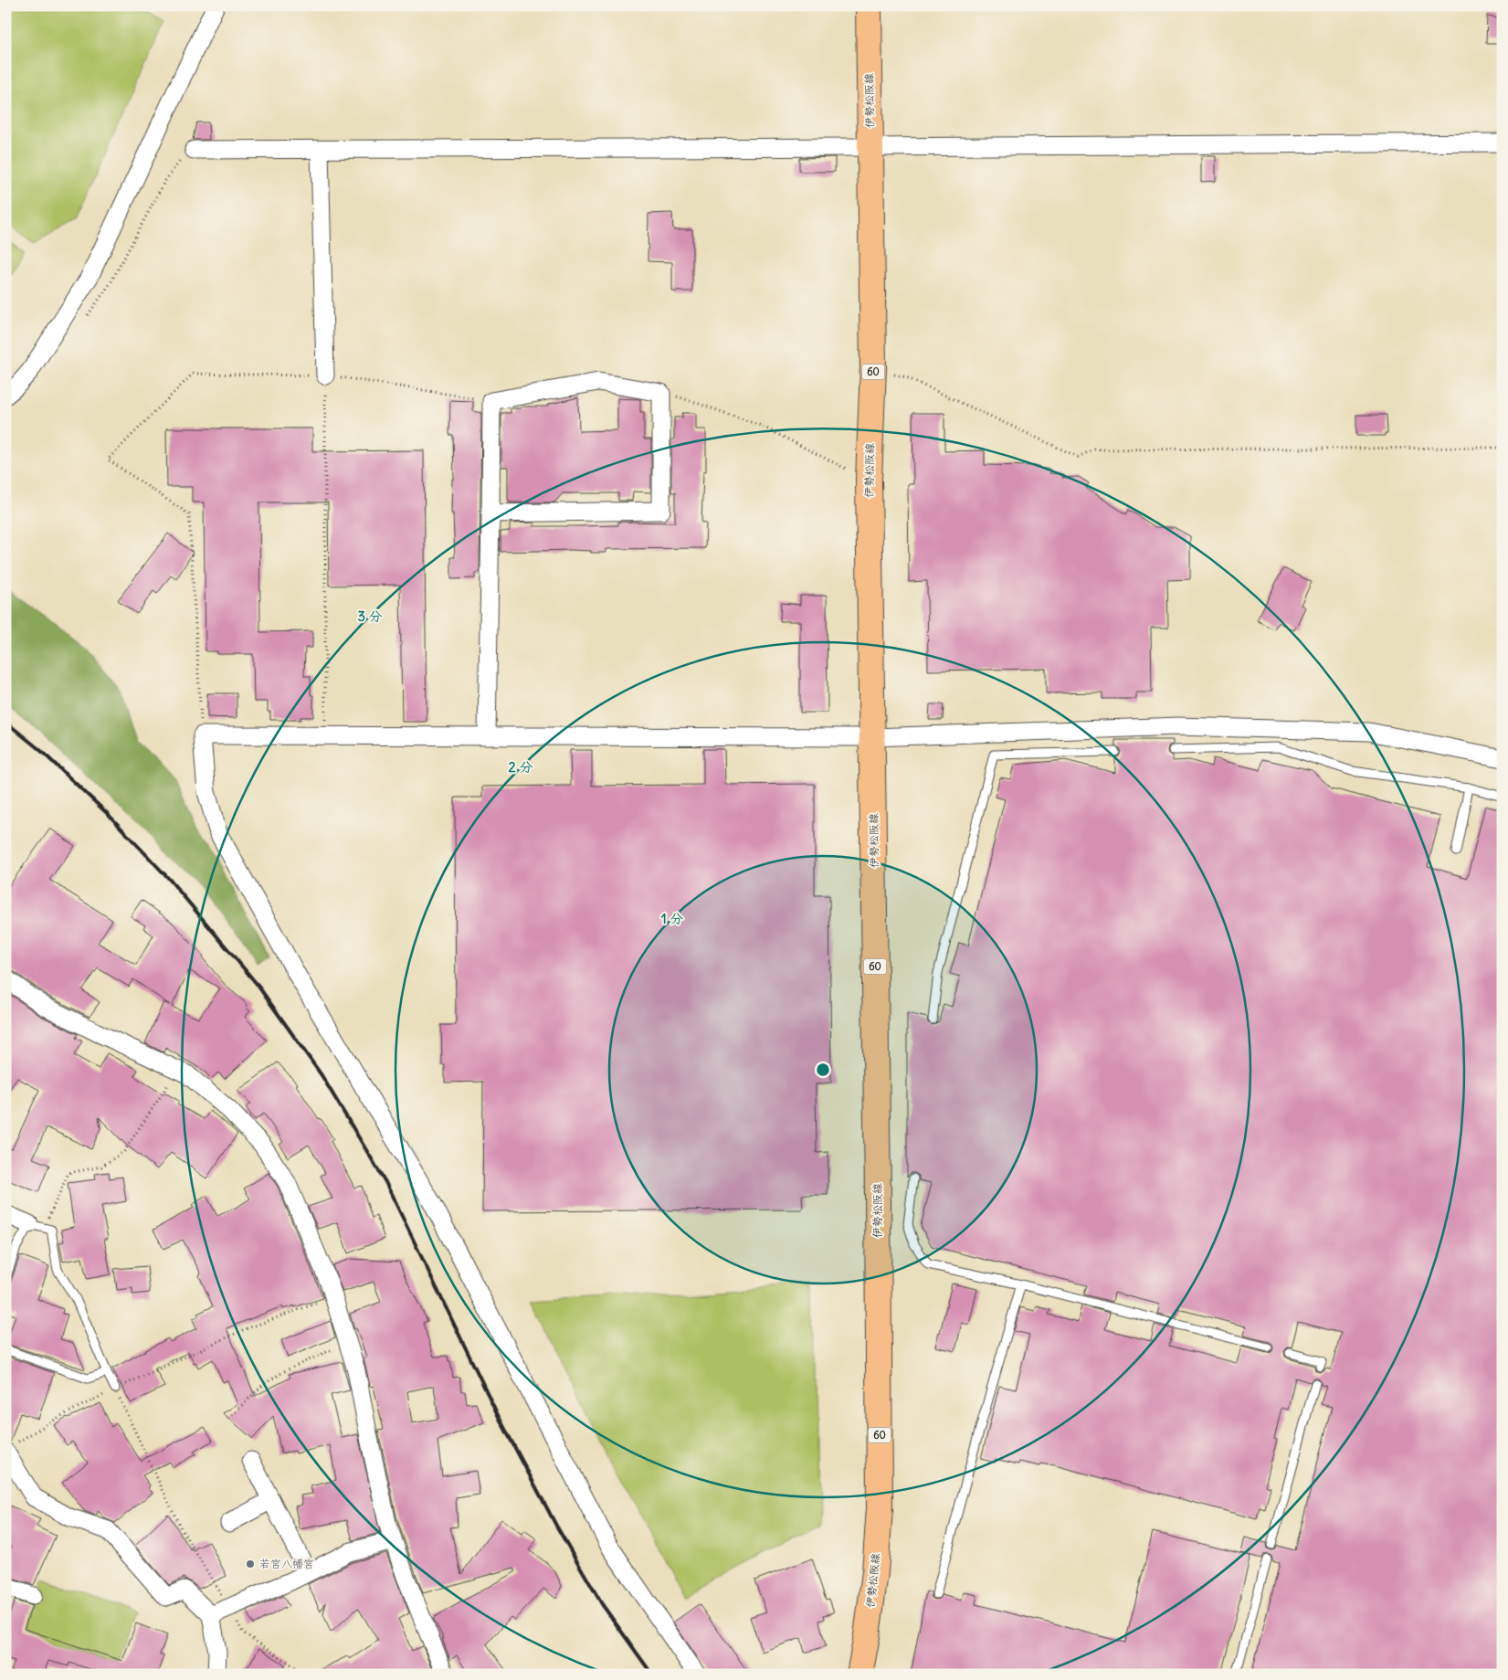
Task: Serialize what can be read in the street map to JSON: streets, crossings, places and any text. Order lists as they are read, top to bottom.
{
  "streets": {
    "main road": ["伊勢松阪線", "60"]
  },
  "places": ["若宮八幡宮"],
  "rings": ["3 分", "2 分", "1 分"]
}
